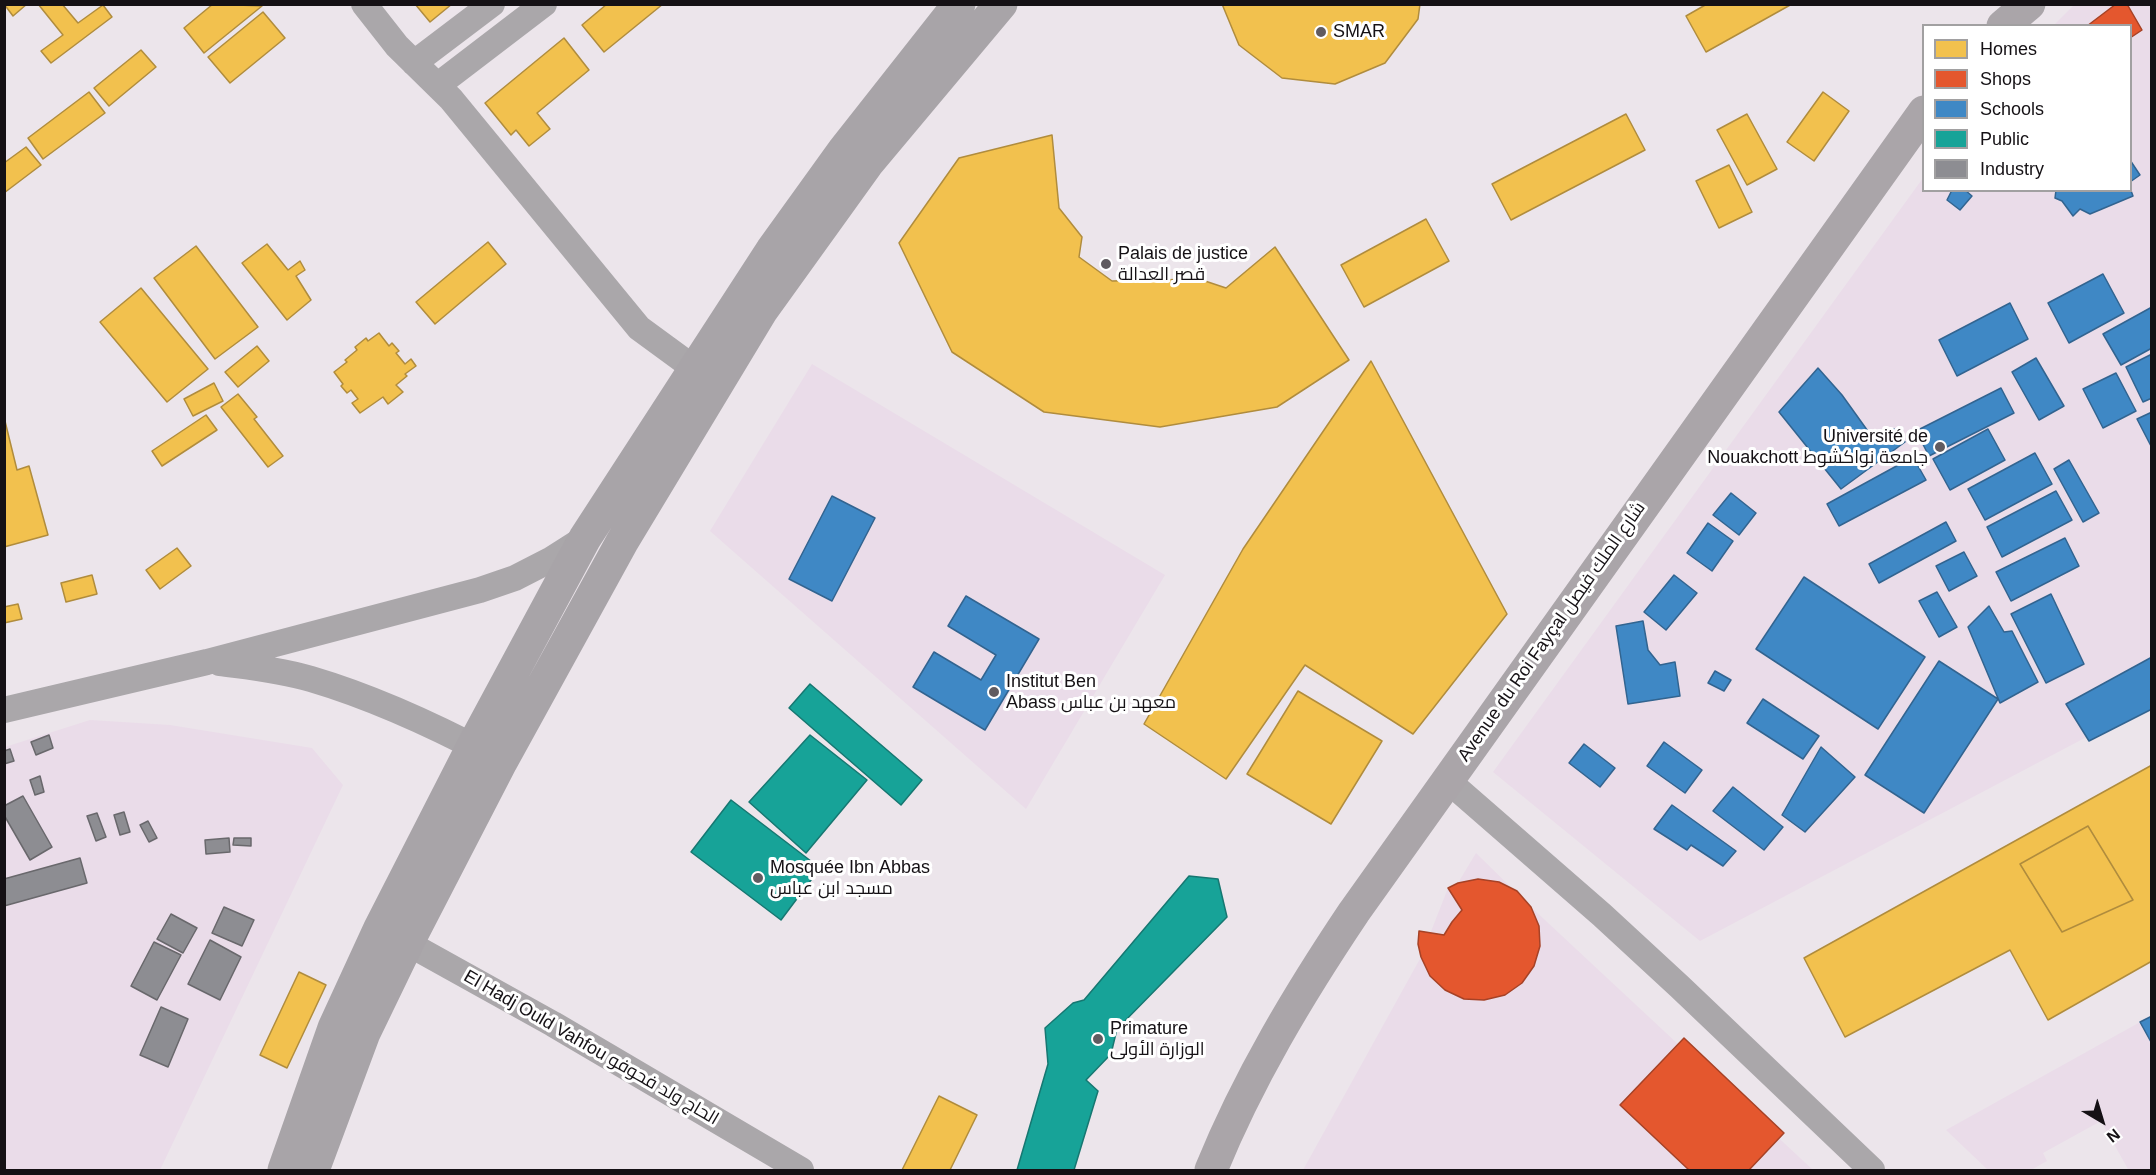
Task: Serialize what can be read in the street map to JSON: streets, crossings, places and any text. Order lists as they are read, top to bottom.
{
  "streets": {
    "street": ["Avenue du Roi Fayçal شارع الملك فيصل", "El Hadj Ould Vahfou الحاج ولد فحوفو"]
  },
  "places": [
    "SMAR",
    "Palais de justice قصر العدالة",
    "Université de Nouakchott جامعة نواكشوط",
    "Institut Ben Abass معهد بن عباس",
    "Mosquée Ibn Abbas مسجد ابن عباس",
    "Primature الوزارة الأولى"
  ],
  "legend": [
    "Homes",
    "Shops",
    "Schools",
    "Public",
    "Industry"
  ],
  "north": "bottom right"
}
